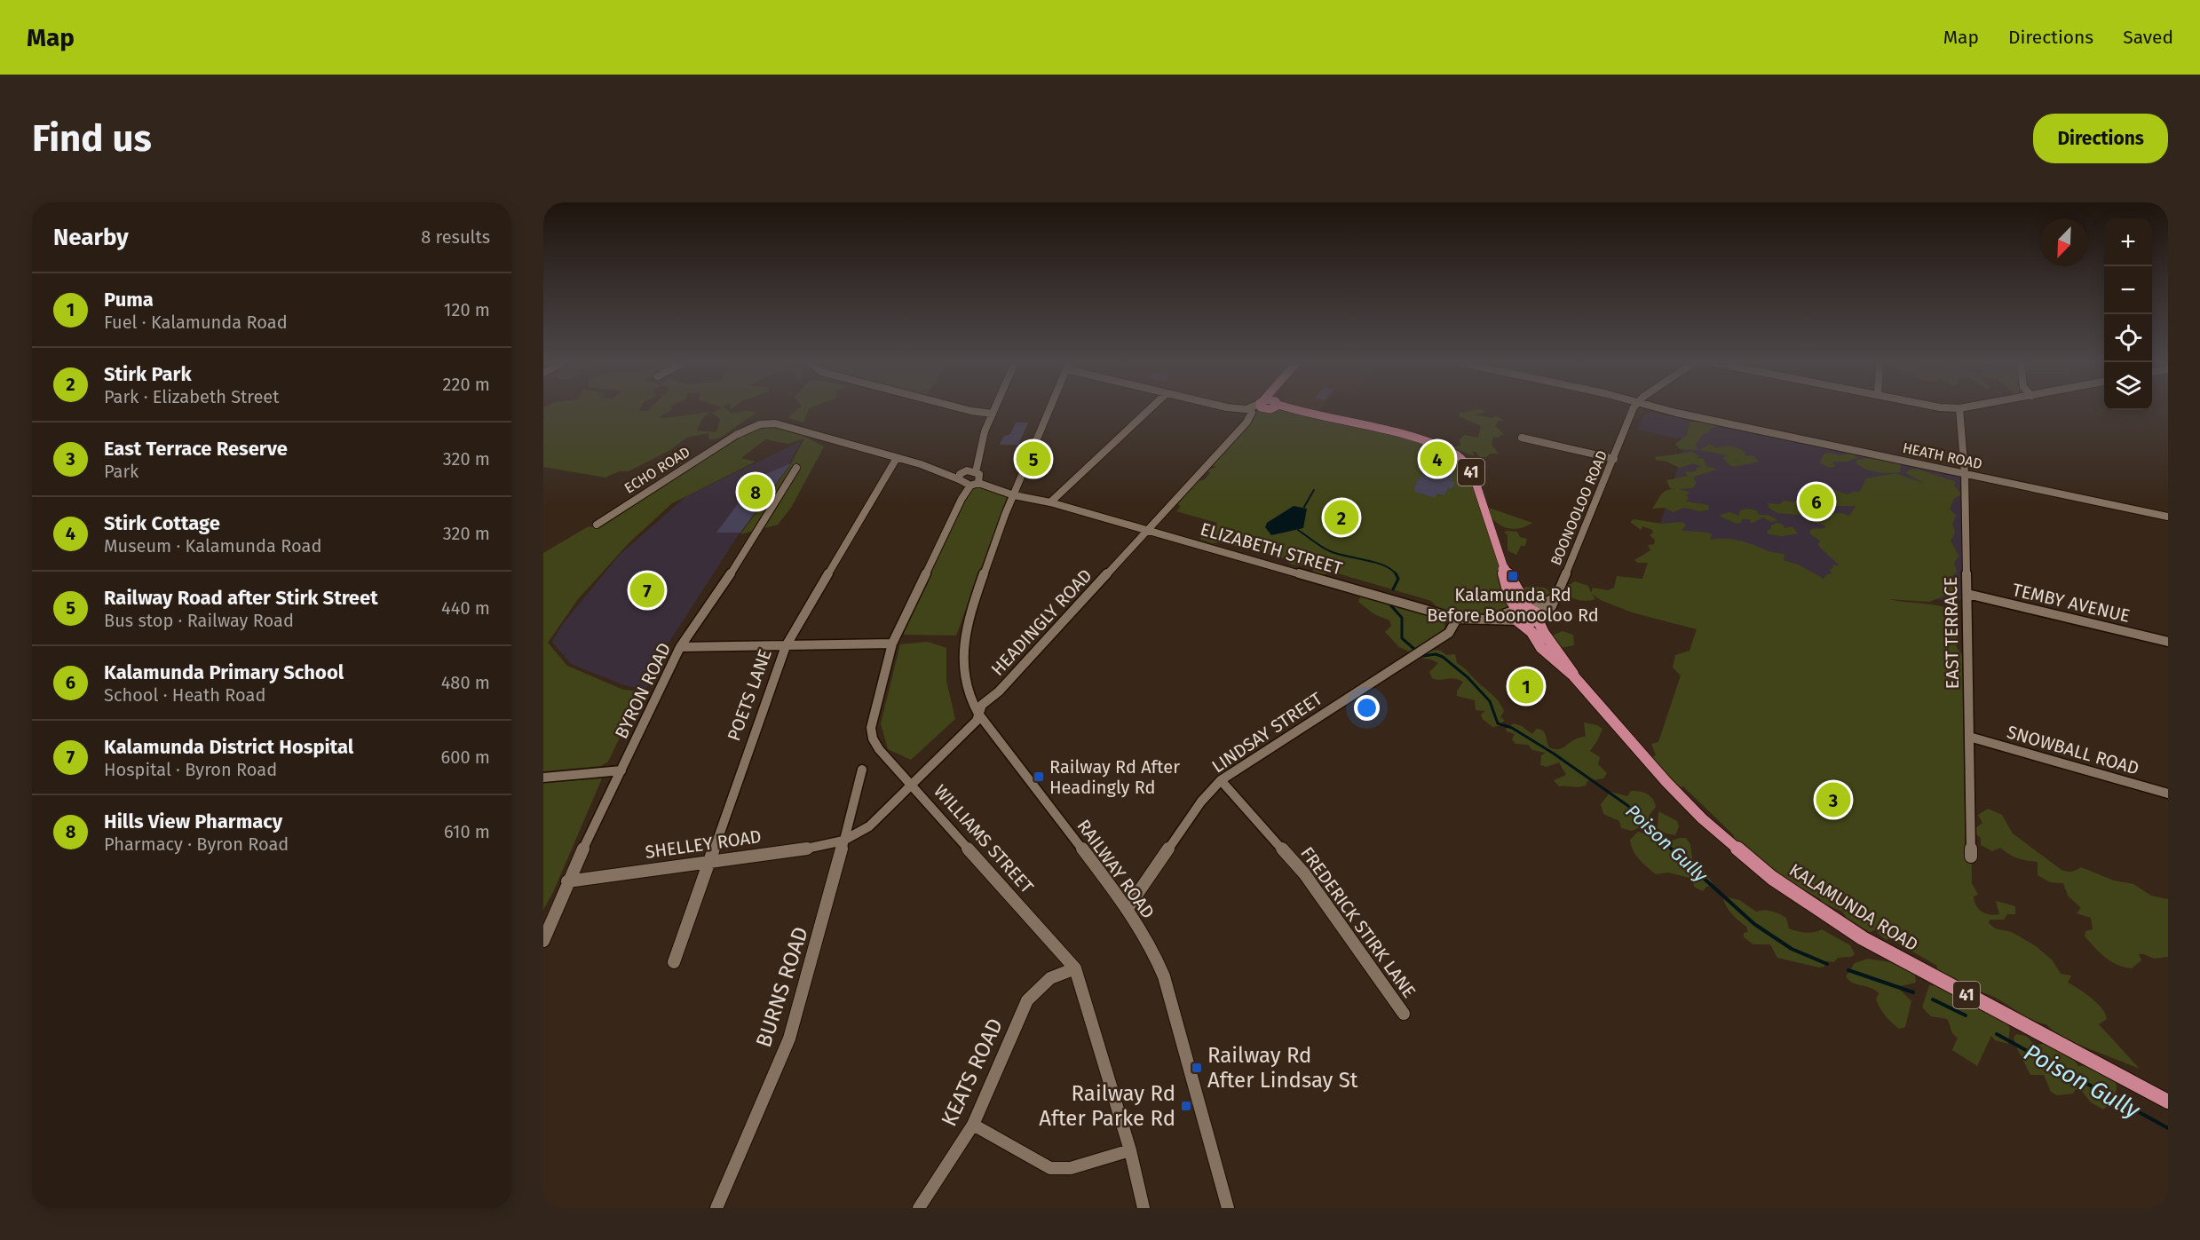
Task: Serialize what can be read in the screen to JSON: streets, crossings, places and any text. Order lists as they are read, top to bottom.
{
  "streets": {
    "main road": ["41", "KALAMUNDA ROAD"],
    "street": [
      "HEATH ROAD",
      "ECHO ROAD",
      "BOONOOLOO ROAD",
      "ELIZABETH STREET",
      "TEMBY AVENUE",
      "HEADINGLY ROAD",
      "EAST TERRACE",
      "BYRON ROAD",
      "POETS LANE",
      "LINDSAY STREET",
      "SNOWBALL ROAD",
      "WILLIAMS STREET",
      "SHELLEY ROAD",
      "RAILWAY ROAD",
      "FREDERICK STIRK LANE",
      "BURNS ROAD",
      "KEATS ROAD"
    ]
  },
  "crossings": [
    ["HEATH ROAD", "EAST TERRACE"],
    ["ECHO ROAD", "ELIZABETH STREET"],
    ["41", "ELIZABETH STREET"],
    ["41", "KALAMUNDA ROAD"],
    ["BOONOOLOO ROAD", "KALAMUNDA ROAD"],
    ["ELIZABETH STREET", "HEADINGLY ROAD"],
    ["ELIZABETH STREET", "POETS LANE"],
    ["ELIZABETH STREET", "LINDSAY STREET"],
    ["ELIZABETH STREET", "WILLIAMS STREET"],
    ["ELIZABETH STREET", "RAILWAY ROAD"],
    ["ELIZABETH STREET", "KALAMUNDA ROAD"],
    ["TEMBY AVENUE", "EAST TERRACE"],
    ["HEADINGLY ROAD", "WILLIAMS STREET"],
    ["HEADINGLY ROAD", "SHELLEY ROAD"],
    ["HEADINGLY ROAD", "RAILWAY ROAD"],
    ["HEADINGLY ROAD", "BURNS ROAD"],
    ["EAST TERRACE", "SNOWBALL ROAD"],
    ["BYRON ROAD", "SHELLEY ROAD"],
    ["POETS LANE", "SHELLEY ROAD"],
    ["LINDSAY STREET", "RAILWAY ROAD"],
    ["LINDSAY STREET", "FREDERICK STIRK LANE"],
    ["WILLIAMS STREET", "KEATS ROAD"],
    ["SHELLEY ROAD", "BURNS ROAD"]
  ],
  "water": ["Poison Gully"],
  "places": {
    "transit": [
      "Kalamunda Rd Before Boonooloo Rd",
      "Railway Rd After Headingly Rd",
      "Railway Rd After Lindsay St",
      "Railway Rd After Parke Rd"
    ]
  },
  "north": "bottom left",
  "page": {
    "header": "Map",
    "nav": ["Map", "Directions", "Saved"],
    "buttons": "Directions",
    "title": "Find us",
    "heading": ["Nearby", "8 results"],
    "map_buttons": ["+", "−"],
    "list": [
      {
        "mark": "1",
        "name": "Puma",
        "note": "Fuel · Kalamunda Road",
        "value": "120 m"
      },
      {
        "mark": "2",
        "name": "Stirk Park",
        "note": "Park · Elizabeth Street",
        "value": "220 m"
      },
      {
        "mark": "3",
        "name": "East Terrace Reserve",
        "note": "Park",
        "value": "320 m"
      },
      {
        "mark": "4",
        "name": "Stirk Cottage",
        "note": "Museum · Kalamunda Road",
        "value": "320 m"
      },
      {
        "mark": "5",
        "name": "Railway Road after Stirk Street",
        "note": "Bus stop · Railway Road",
        "value": "440 m"
      },
      {
        "mark": "6",
        "name": "Kalamunda Primary School",
        "note": "School · Heath Road",
        "value": "480 m"
      },
      {
        "mark": "7",
        "name": "Kalamunda District Hospital",
        "note": "Hospital · Byron Road",
        "value": "600 m"
      },
      {
        "mark": "8",
        "name": "Hills View Pharmacy",
        "note": "Pharmacy · Byron Road",
        "value": "610 m"
      }
    ],
    "pins": [
      "4",
      "5",
      "8",
      "6",
      "2",
      "7",
      "1",
      "3"
    ]
  }
}
